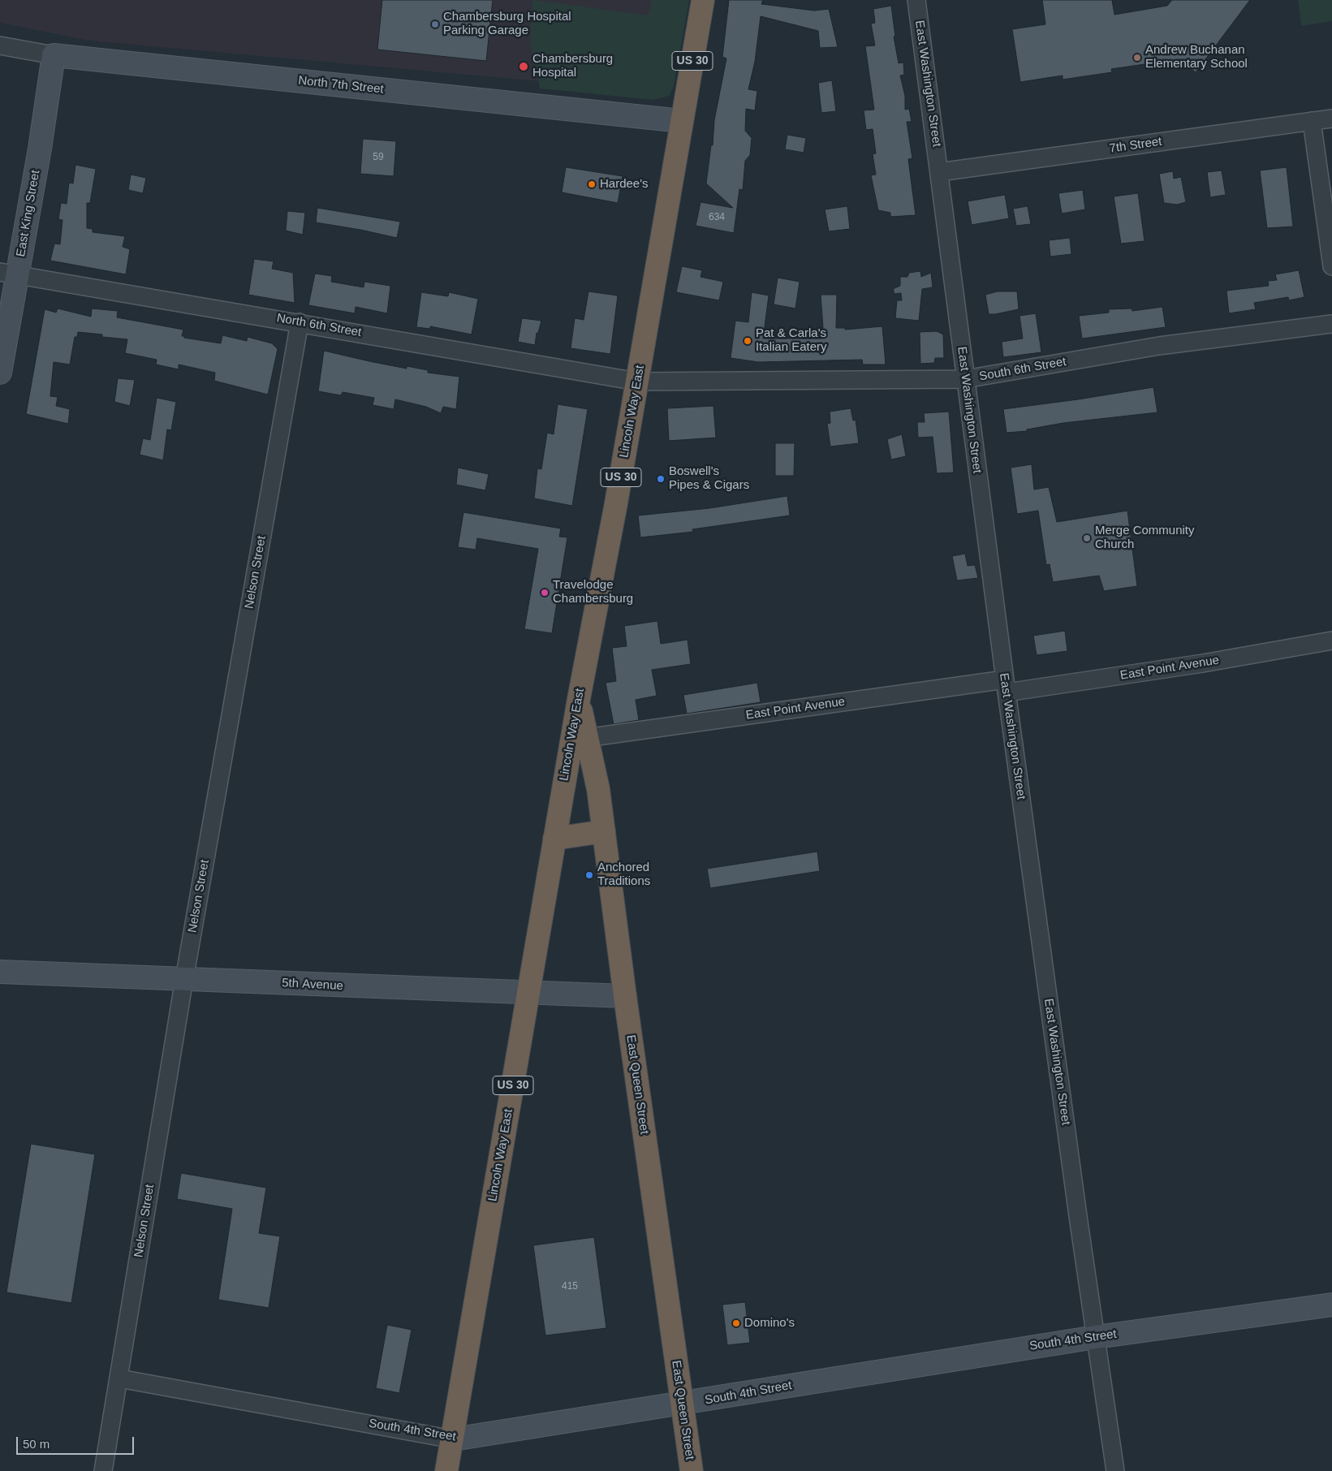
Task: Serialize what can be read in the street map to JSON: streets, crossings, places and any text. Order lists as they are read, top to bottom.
{
  "streets": {
    "highway": ["US 30", "Lincoln Way East", "East Queen Street"],
    "street": [
      "East Washington Street",
      "North 7th Street",
      "7th Street",
      "East King Street",
      "North 6th Street",
      "South 6th Street",
      "Nelson Street",
      "East Point Avenue",
      "5th Avenue",
      "South 4th Street"
    ]
  },
  "crossings": [
    ["East Washington Street", "7th Street"],
    ["East Washington Street", "South 6th Street"],
    ["East Washington Street", "East Point Avenue"],
    ["East Washington Street", "South 4th Street"],
    ["North 7th Street", "East King Street"],
    ["North 7th Street", "Lincoln Way East"],
    ["East King Street", "North 6th Street"],
    ["North 6th Street", "South 6th Street"],
    ["North 6th Street", "Lincoln Way East"],
    ["North 6th Street", "Nelson Street"],
    ["South 6th Street", "Lincoln Way East"],
    ["Lincoln Way East", "5th Avenue"],
    ["Lincoln Way East", "East Queen Street"],
    ["Lincoln Way East", "South 4th Street"],
    ["Nelson Street", "5th Avenue"],
    ["Nelson Street", "South 4th Street"],
    ["East Point Avenue", "East Queen Street"],
    ["5th Avenue", "East Queen Street"],
    ["East Queen Street", "South 4th Street"]
  ],
  "places": [
    "Chambersburg Hospital Parking Garage",
    "Andrew Buchanan Elementary School",
    "Chambersburg Hospital",
    "Hardee's",
    "Pat & Carla's Italian Eatery",
    "Boswell's Pipes & Cigars",
    "Merge Community Church",
    "Travelodge Chambersburg",
    "Anchored Traditions",
    "Domino's"
  ],
  "house_numbers": ["59", "634", "415"],
  "scale_bar": "50 m"
}
